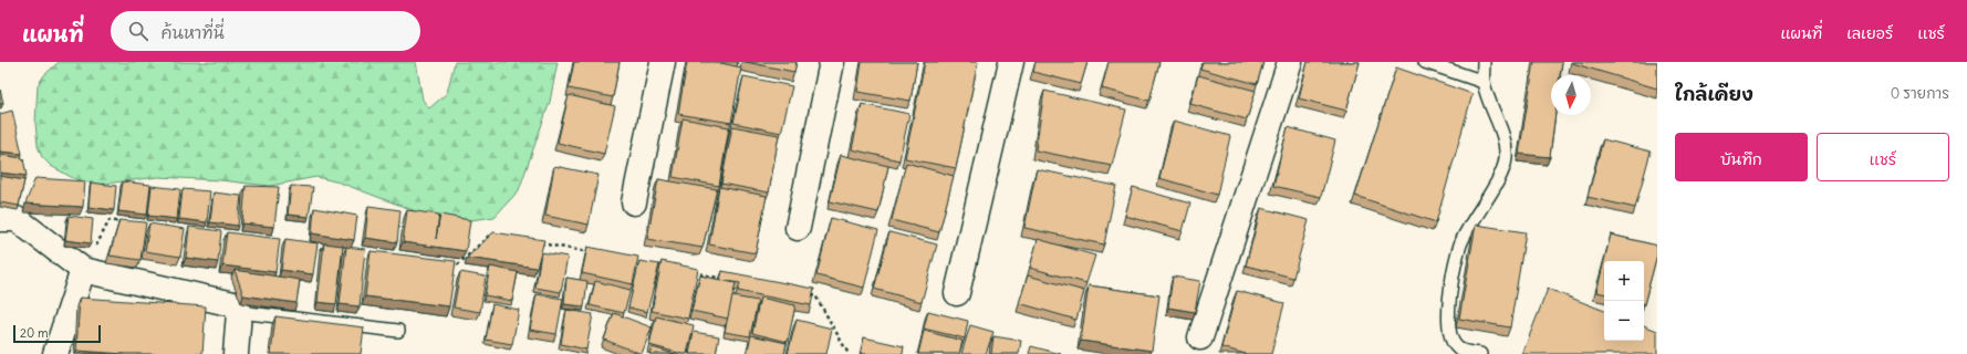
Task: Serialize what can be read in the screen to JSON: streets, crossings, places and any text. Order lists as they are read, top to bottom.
{
  "scale_bar": "20 m",
  "north": "bottom",
  "page": {
    "header": "แผนที่",
    "search": "ค้นหาที่นี่",
    "nav": ["แผนที่", "เลเยอร์", "แชร์"],
    "heading": ["ใกล้เคียง", "0 รายการ"],
    "buttons": ["บันทึก", "แชร์"],
    "map_buttons": ["+", "−"],
    "scale": "20 m"
  }
}
